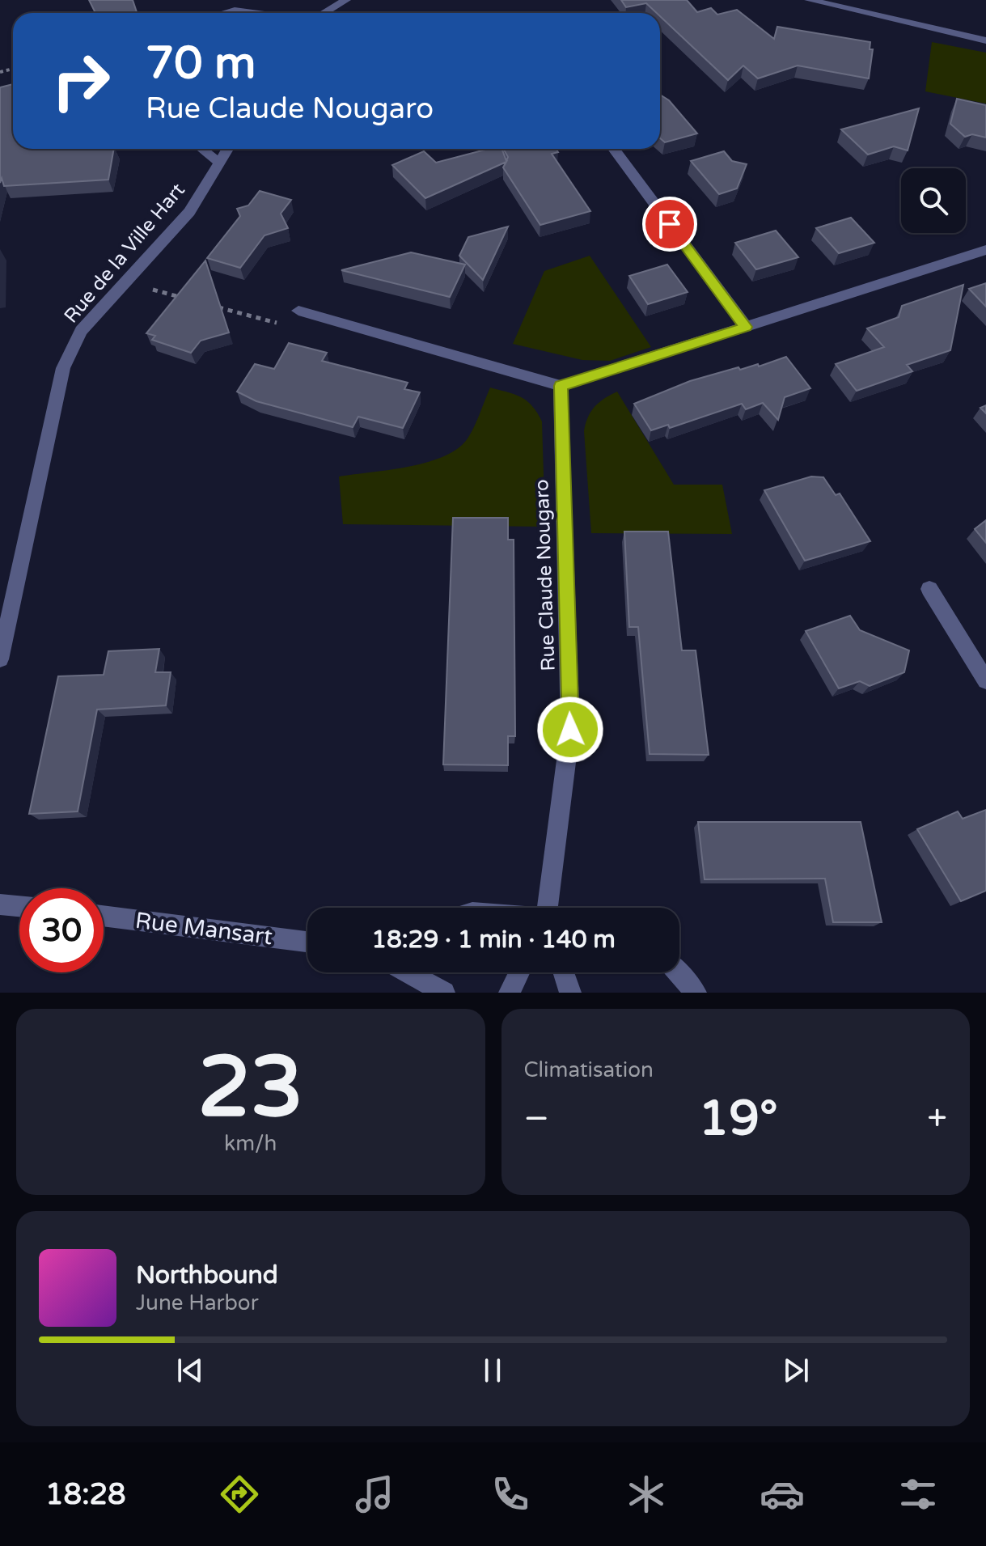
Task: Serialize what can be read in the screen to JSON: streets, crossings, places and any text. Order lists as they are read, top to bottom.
{
  "streets": {
    "street": ["Rue de la Ville Hart", "Rue Claude Nougaro", "Rue Mansart"]
  },
  "page": {
    "turn": ["70 m", "Rue Claude Nougaro"],
    "limit": "30",
    "trip": "18:29 · 1 min · 140 m",
    "tile": [
      ["23", "km/h"],
      "Climatisation"
    ],
    "heat": ["−", "19°", "+"],
    "song": ["Northbound", "June Harbor"],
    "tabs": "18:28"
  }
}
